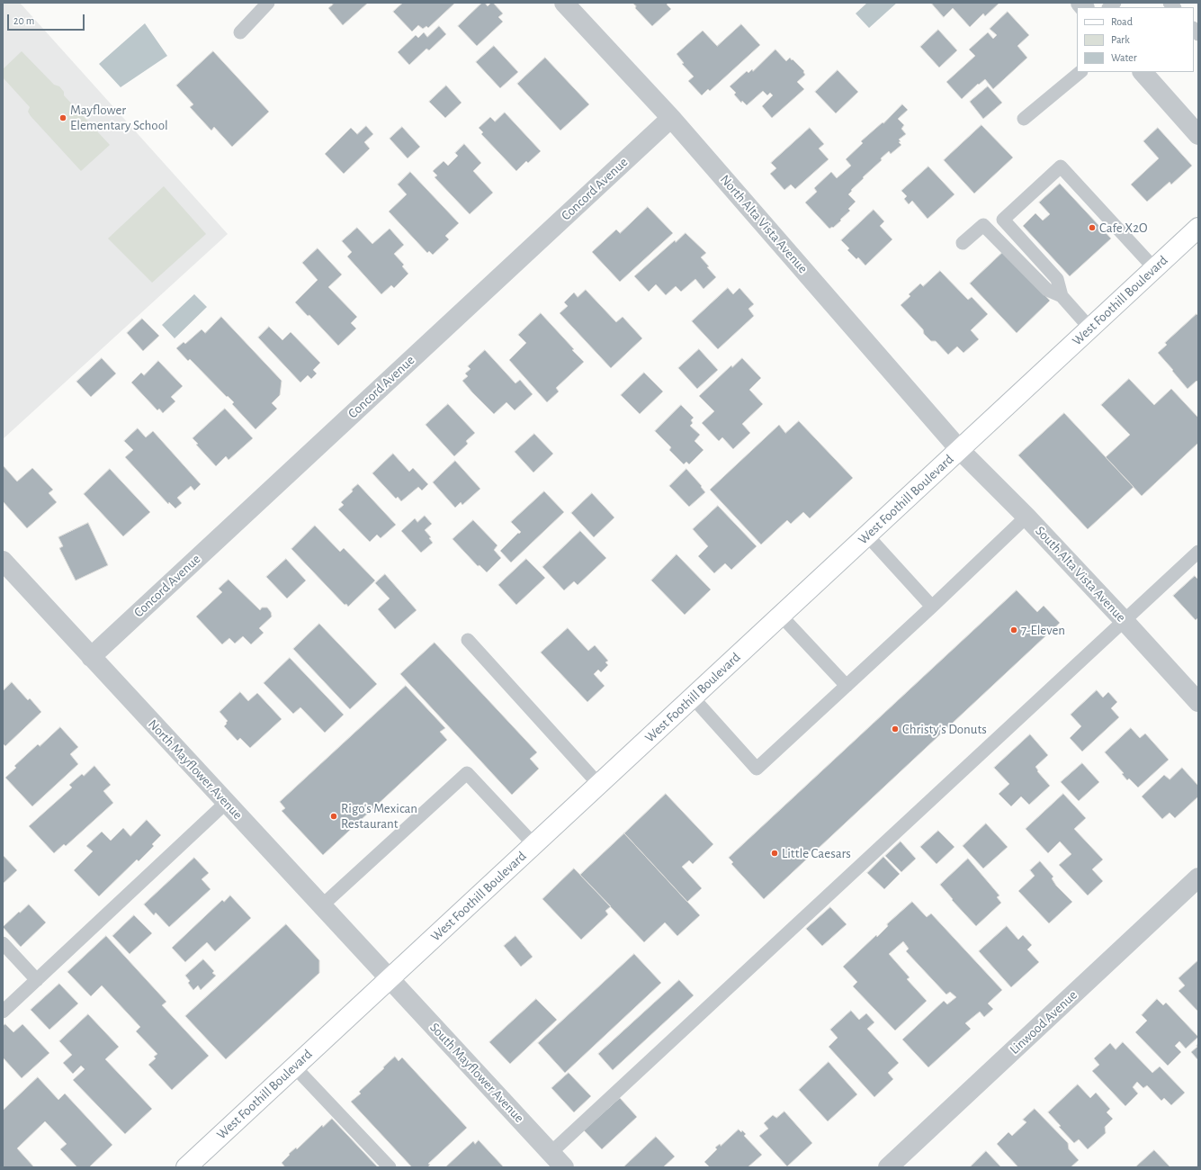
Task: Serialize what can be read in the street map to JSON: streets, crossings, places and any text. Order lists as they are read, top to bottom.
{
  "streets": {
    "main road": ["West Foothill Boulevard"],
    "street": [
      "Concord Avenue",
      "North Alta Vista Avenue",
      "South Alta Vista Avenue",
      "North Mayflower Avenue",
      "Linwood Avenue",
      "South Mayflower Avenue"
    ]
  },
  "crossings": [
    ["Concord Avenue", "North Alta Vista Avenue"],
    ["Concord Avenue", "North Mayflower Avenue"],
    ["North Alta Vista Avenue", "West Foothill Boulevard"],
    ["North Alta Vista Avenue", "South Alta Vista Avenue"],
    ["West Foothill Boulevard", "South Alta Vista Avenue"],
    ["West Foothill Boulevard", "North Mayflower Avenue"],
    ["West Foothill Boulevard", "South Mayflower Avenue"],
    ["North Mayflower Avenue", "South Mayflower Avenue"]
  ],
  "places": [
    "Mayflower Elementary School",
    "Cafe X2O",
    "7-Eleven",
    "Christy's Donuts",
    "Rigo's Mexican Restaurant",
    "Little Caesars"
  ],
  "legend": ["Road", "Park", "Water"],
  "scale_bar": "20 m"
}
